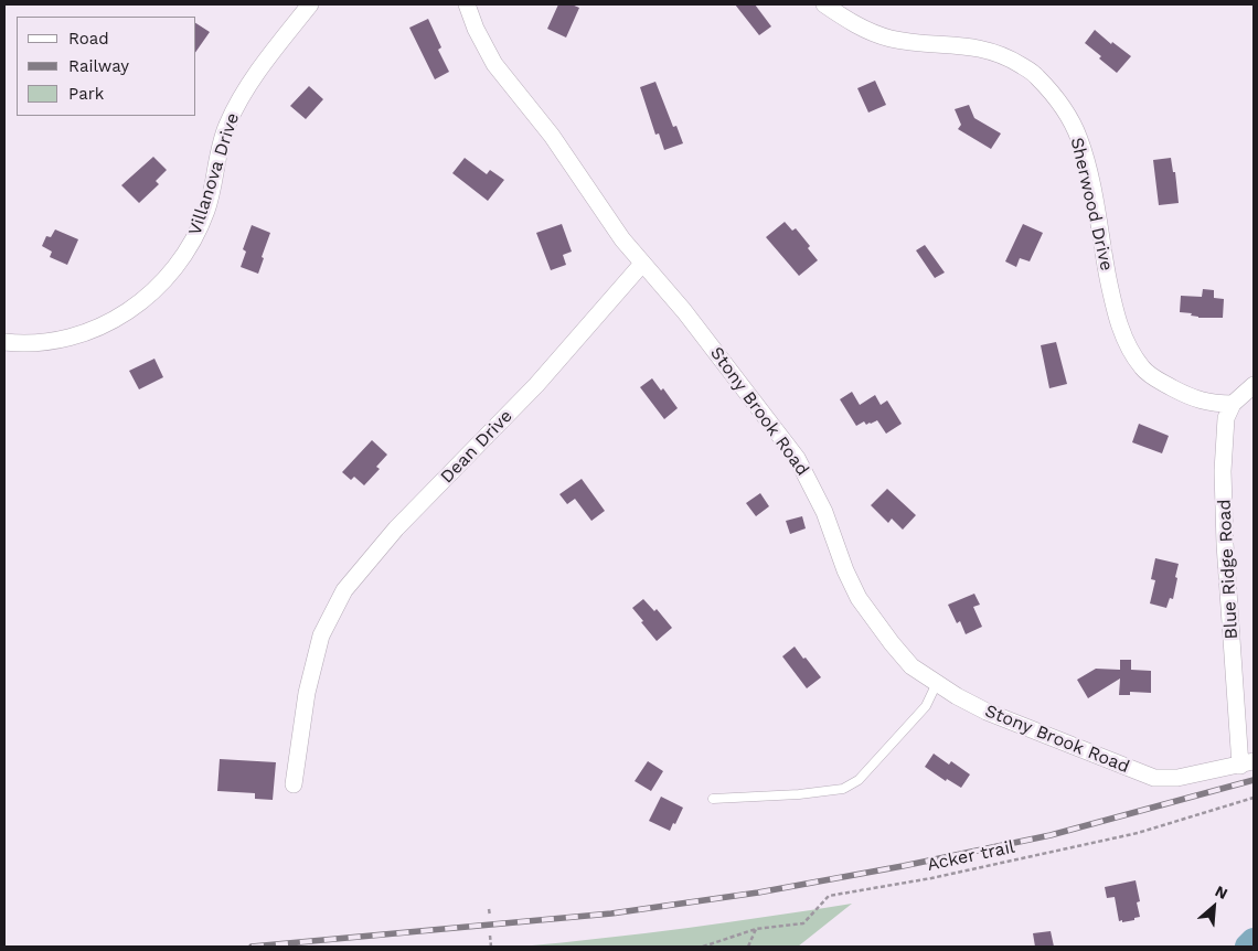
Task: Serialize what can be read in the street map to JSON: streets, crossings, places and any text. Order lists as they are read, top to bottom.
{
  "streets": {
    "street": [
      "Villanova Drive",
      "Sherwood Drive",
      "Stony Brook Road",
      "Dean Drive",
      "Blue Ridge Road"
    ],
    "path": ["Acker trail"]
  },
  "crossings": [
    ["Sherwood Drive", "Blue Ridge Road"],
    ["Stony Brook Road", "Dean Drive"],
    ["Stony Brook Road", "Blue Ridge Road"]
  ],
  "legend": ["Road", "Railway", "Park"],
  "north": "top right"
}
